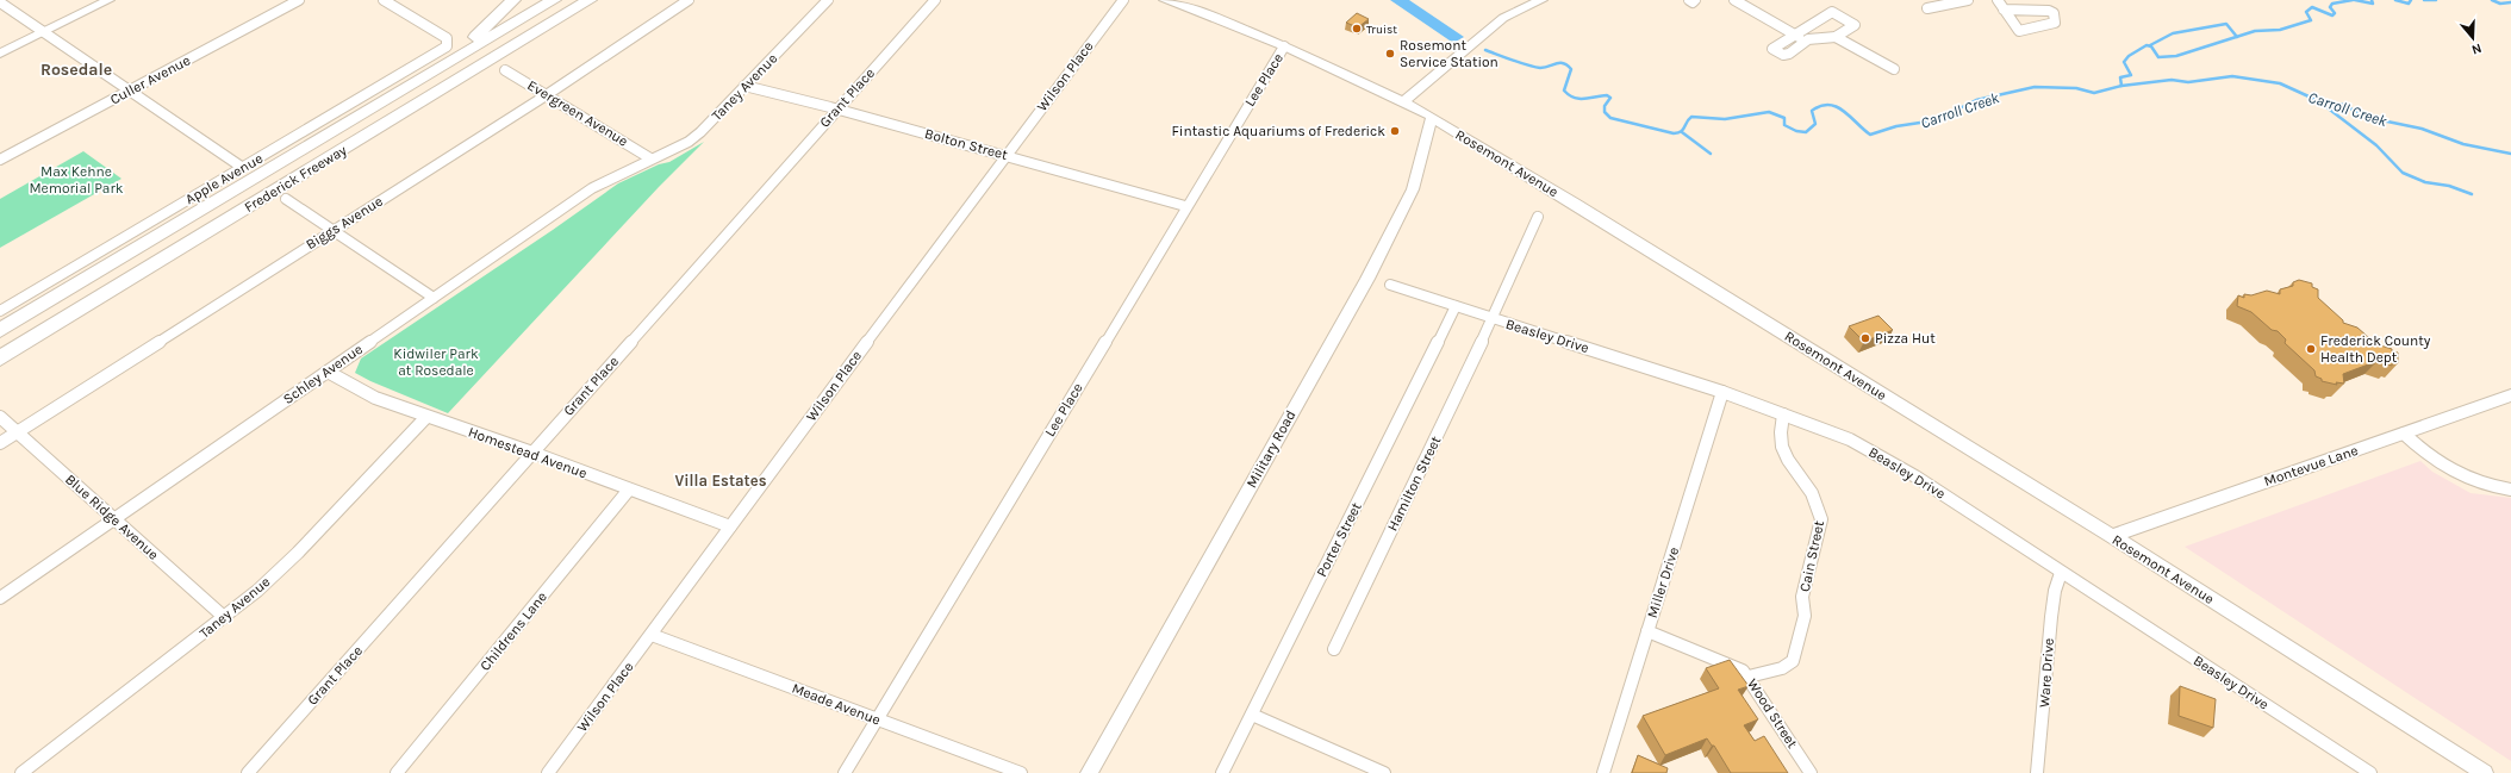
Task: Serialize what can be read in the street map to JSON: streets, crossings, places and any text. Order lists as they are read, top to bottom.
{
  "streets": {
    "highway": ["Frederick Freeway"],
    "main road": ["Rosemont Avenue", "Military Road", "Montevue Lane"],
    "street": [
      "Wilson Place",
      "Culler Avenue",
      "Lee Place",
      "Taney Avenue",
      "Grant Place",
      "Evergreen Avenue",
      "Bolton Street",
      "Apple Avenue",
      "Biggs Avenue",
      "Beasley Drive",
      "Schley Avenue",
      "Homestead Avenue",
      "Hamilton Street",
      "Blue Ridge Avenue",
      "Porter Street",
      "Cain Street",
      "Miller Drive",
      "Childrens Lane",
      "Ware Drive",
      "Meade Avenue",
      "Wood Street"
    ]
  },
  "crossings": [
    ["Wilson Place", "Bolton Street"],
    ["Wilson Place", "Homestead Avenue"],
    ["Wilson Place", "Meade Avenue"],
    ["Lee Place", "Bolton Street"],
    ["Lee Place", "Rosemont Avenue"],
    ["Lee Place", "Meade Avenue"],
    ["Taney Avenue", "Evergreen Avenue"],
    ["Taney Avenue", "Bolton Street"],
    ["Taney Avenue", "Schley Avenue"],
    ["Taney Avenue", "Homestead Avenue"],
    ["Taney Avenue", "Blue Ridge Avenue"],
    ["Grant Place", "Bolton Street"],
    ["Grant Place", "Homestead Avenue"],
    ["Evergreen Avenue", "Biggs Avenue"],
    ["Evergreen Avenue", "Schley Avenue"],
    ["Rosemont Avenue", "Military Road"],
    ["Rosemont Avenue", "Montevue Lane"],
    ["Biggs Avenue", "Blue Ridge Avenue"],
    ["Beasley Drive", "Hamilton Street"],
    ["Beasley Drive", "Porter Street"],
    ["Beasley Drive", "Cain Street"],
    ["Beasley Drive", "Miller Drive"],
    ["Beasley Drive", "Ware Drive"],
    ["Schley Avenue", "Homestead Avenue"],
    ["Schley Avenue", "Blue Ridge Avenue"],
    ["Homestead Avenue", "Childrens Lane"],
    ["Cain Street", "Wood Street"],
    ["Miller Drive", "Wood Street"]
  ],
  "districts": ["Rosedale", "Villa Estates"],
  "water": ["Carroll Creek"],
  "parks": ["Max Kehne Memorial Park", "Kidwiler Park at Rosedale"],
  "places": [
    "Truist",
    "Rosemont Service Station",
    "Fintastic Aquariums of Frederick",
    "Pizza Hut",
    "Frederick County Health Dept"
  ],
  "north": "bottom"
}
